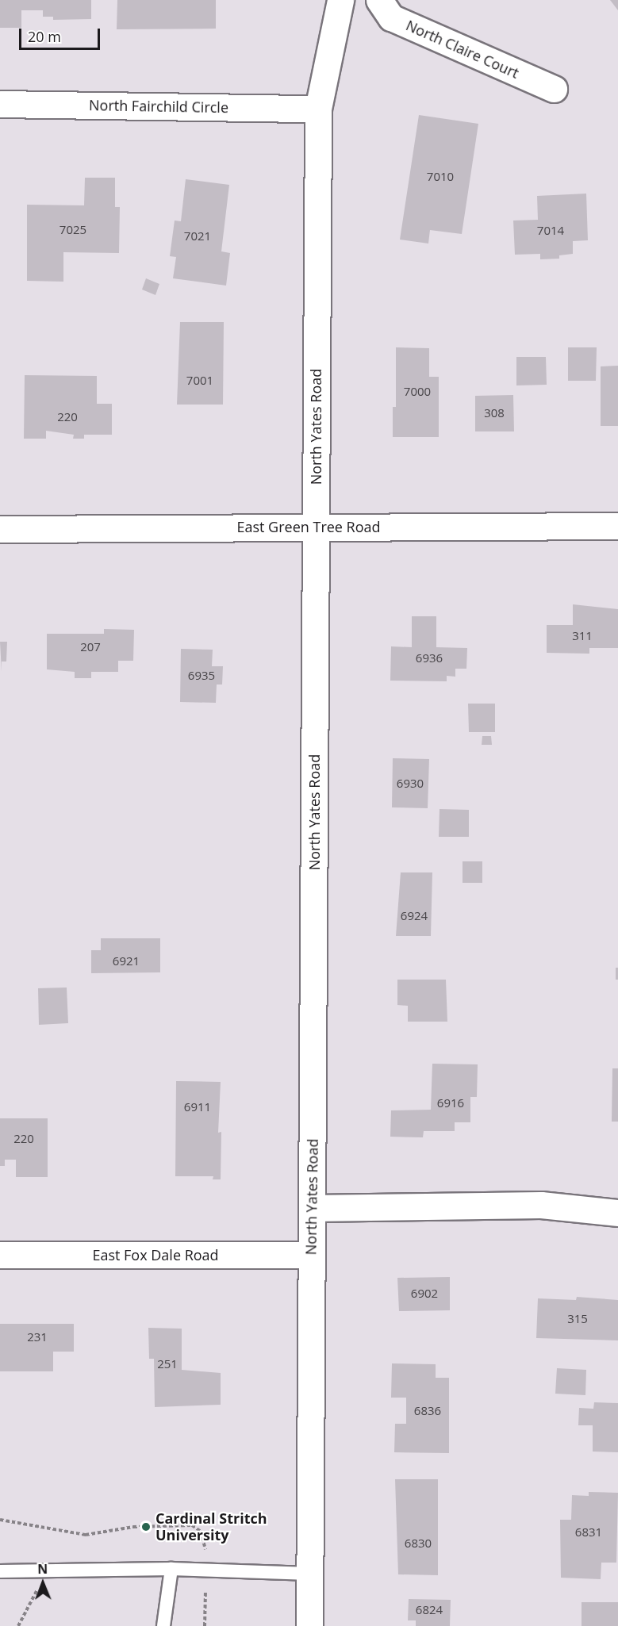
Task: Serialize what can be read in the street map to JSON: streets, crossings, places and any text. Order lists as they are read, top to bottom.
{
  "streets": {
    "street": [
      "North Claire Court",
      "North Fairchild Circle",
      "North Yates Road",
      "East Green Tree Road",
      "East Fox Dale Road"
    ]
  },
  "crossings": [
    ["North Fairchild Circle", "North Yates Road"],
    ["North Yates Road", "East Green Tree Road"],
    ["North Yates Road", "East Fox Dale Road"]
  ],
  "places": ["Cardinal Stritch University"],
  "house_numbers": [
    "7010",
    "7025",
    "7014",
    "7021",
    "7001",
    "7000",
    "308",
    "220",
    "311",
    "207",
    "6936",
    "6935",
    "6930",
    "6924",
    "6921",
    "6916",
    "6911",
    "220",
    "6902",
    "315",
    "231",
    "251",
    "6836",
    "6831",
    "6830",
    "6824"
  ],
  "scale_bar": "20 m",
  "north": "top"
}
